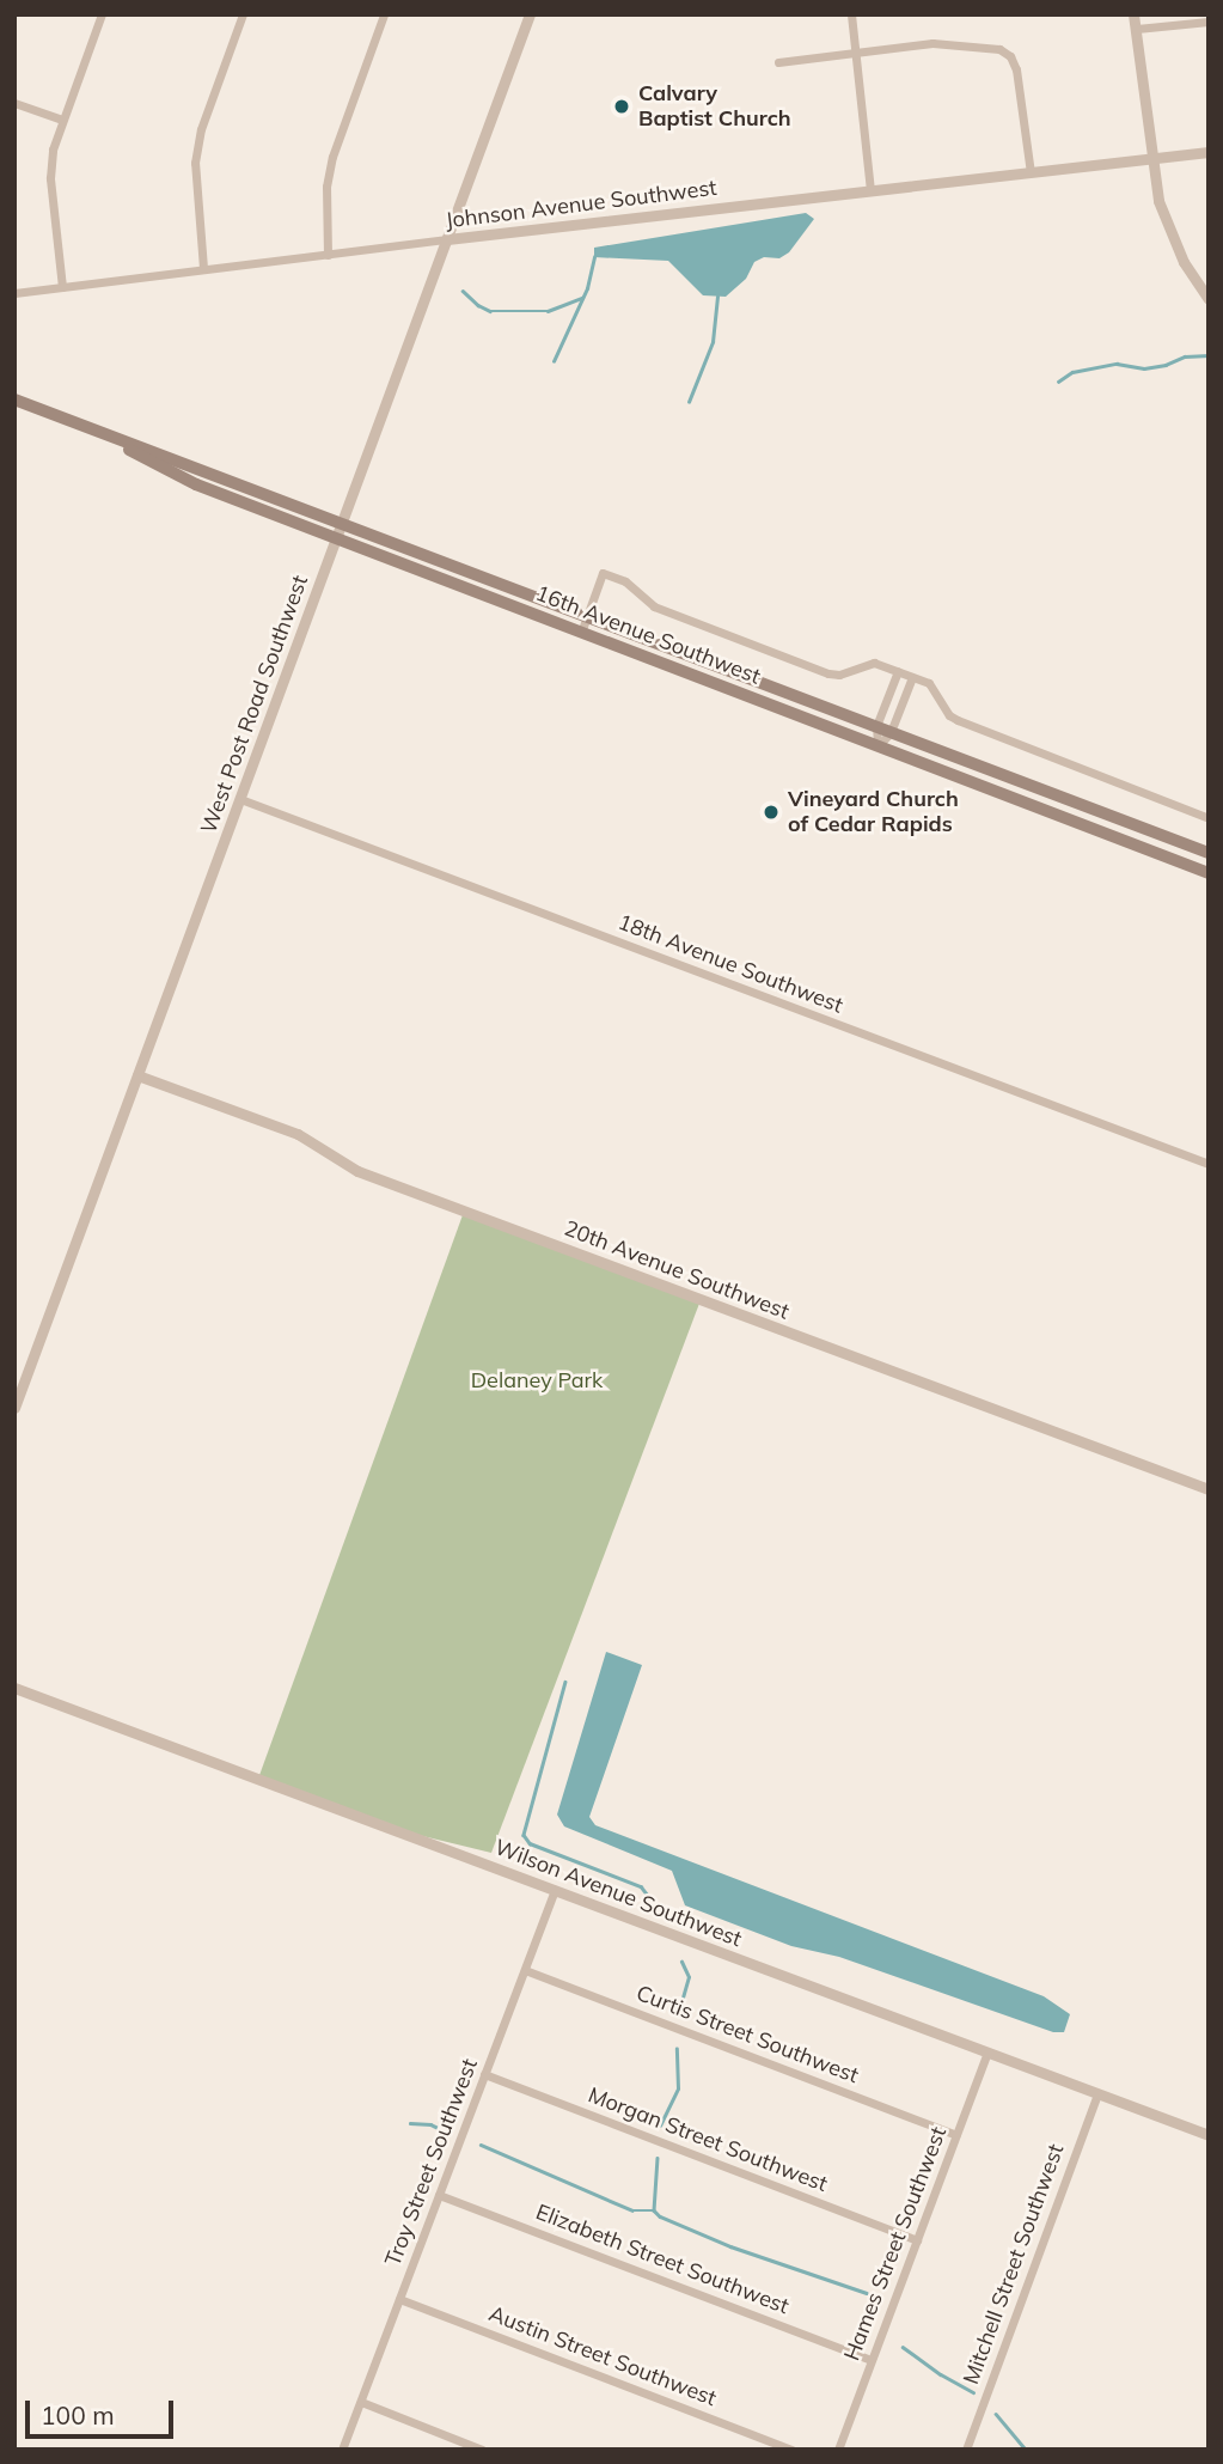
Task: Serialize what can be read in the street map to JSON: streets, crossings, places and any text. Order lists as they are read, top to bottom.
{
  "streets": {
    "main road": ["16th Avenue Southwest"],
    "street": [
      "Johnson Avenue Southwest",
      "West Post Road Southwest",
      "18th Avenue Southwest",
      "20th Avenue Southwest",
      "Wilson Avenue Southwest",
      "Curtis Street Southwest",
      "Morgan Street Southwest",
      "Troy Street Southwest",
      "Hames Street Southwest",
      "Elizabeth Street Southwest",
      "Mitchell Street Southwest",
      "Austin Street Southwest"
    ]
  },
  "crossings": [
    ["Johnson Avenue Southwest", "West Post Road Southwest"],
    ["16th Avenue Southwest", "West Post Road Southwest"],
    ["West Post Road Southwest", "18th Avenue Southwest"],
    ["West Post Road Southwest", "20th Avenue Southwest"],
    ["Wilson Avenue Southwest", "Troy Street Southwest"],
    ["Wilson Avenue Southwest", "Hames Street Southwest"],
    ["Wilson Avenue Southwest", "Mitchell Street Southwest"],
    ["Curtis Street Southwest", "Troy Street Southwest"],
    ["Curtis Street Southwest", "Hames Street Southwest"],
    ["Morgan Street Southwest", "Troy Street Southwest"],
    ["Morgan Street Southwest", "Hames Street Southwest"],
    ["Troy Street Southwest", "Elizabeth Street Southwest"],
    ["Troy Street Southwest", "Austin Street Southwest"],
    ["Hames Street Southwest", "Elizabeth Street Southwest"]
  ],
  "parks": ["Delaney Park"],
  "places": ["Calvary Baptist Church", "Vineyard Church of Cedar Rapids"],
  "scale_bar": "100 m"
}
